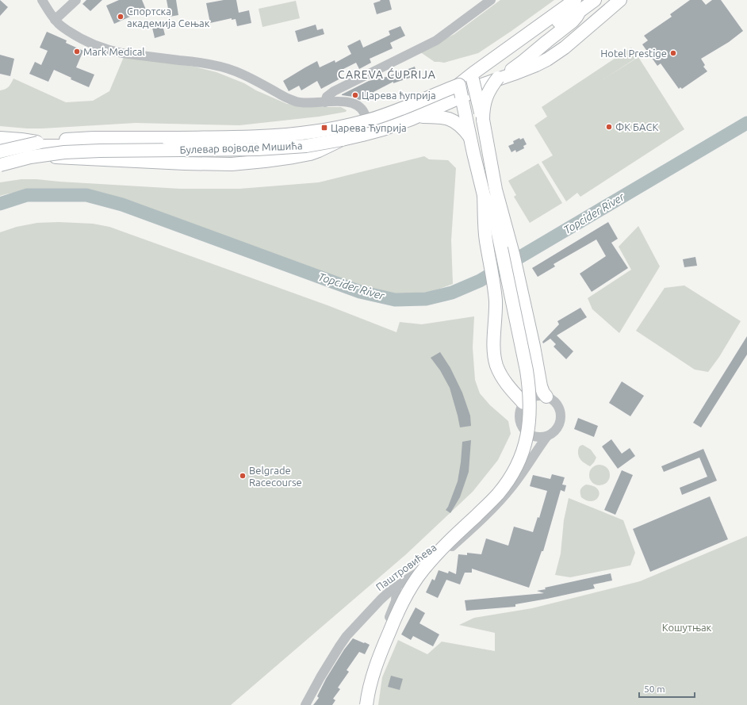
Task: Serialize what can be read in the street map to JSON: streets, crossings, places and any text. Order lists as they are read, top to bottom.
{
  "streets": {
    "main road": ["Булевар војводе Мишића"],
    "street": ["Паштровићева"]
  },
  "districts": ["CAREVA ĆUPRIJA"],
  "water": ["Topcider River"],
  "parks": ["Кошутњак"],
  "places": {
    "other": [
      "Спортска академија Сењак",
      "Mark Medical",
      "Hotel Prestige",
      "Царева ћуприја",
      "ФК БАСК",
      "Belgrade Racecourse"
    ],
    "transit": ["Царева Ћуприја"]
  },
  "scale_bar": "50 m"
}
